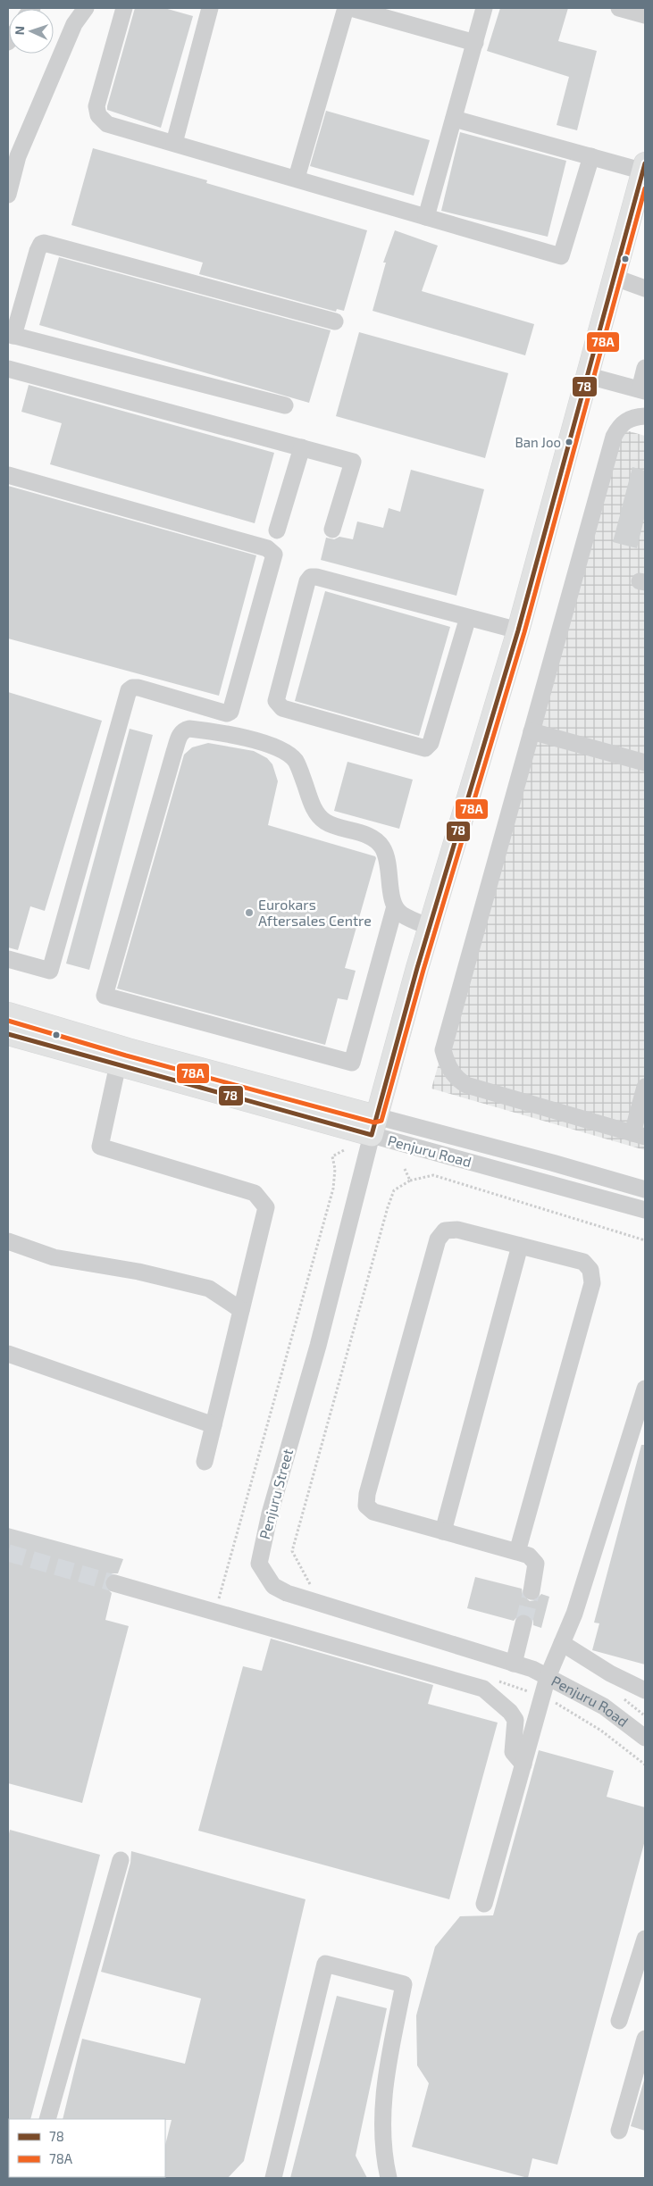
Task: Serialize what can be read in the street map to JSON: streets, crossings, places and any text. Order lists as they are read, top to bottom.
{
  "streets": {
    "main road": ["Penjuru Road"],
    "street": ["Penjuru Street"]
  },
  "crossings": [
    ["Penjuru Road", "Penjuru Street"]
  ],
  "places": ["Ban Joo", "Eurokars Aftersales Centre"],
  "lines": ["transit line 78", "transit line 78A"],
  "legend": ["78", "78A"],
  "north": "left"
}
